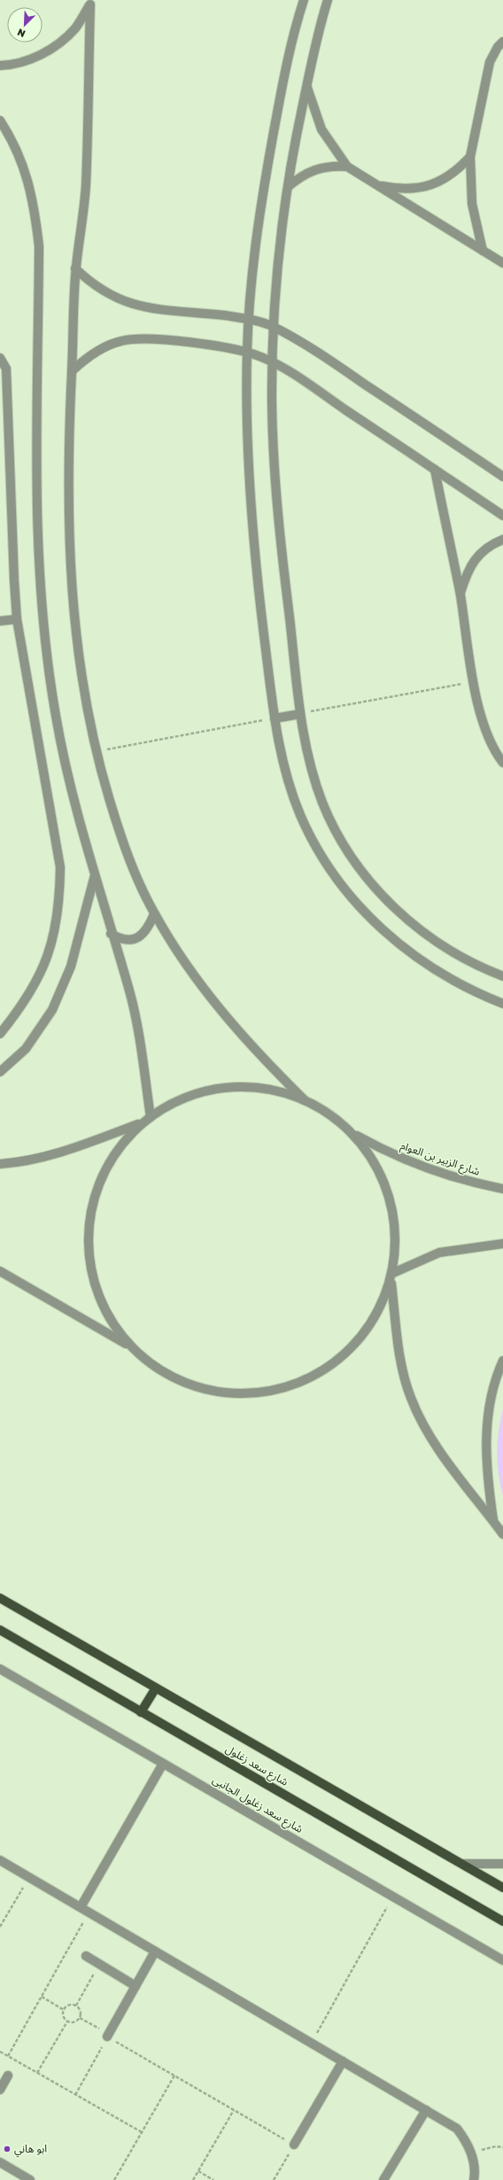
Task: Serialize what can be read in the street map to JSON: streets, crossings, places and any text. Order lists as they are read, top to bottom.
{
  "streets": {
    "main road": ["شارع سعد زغلول"],
    "street": ["شارع الزبير بن العوام", "شارع سعد زغلول الجانبى"]
  },
  "places": ["ابو هاني"],
  "north": "bottom left"
}
